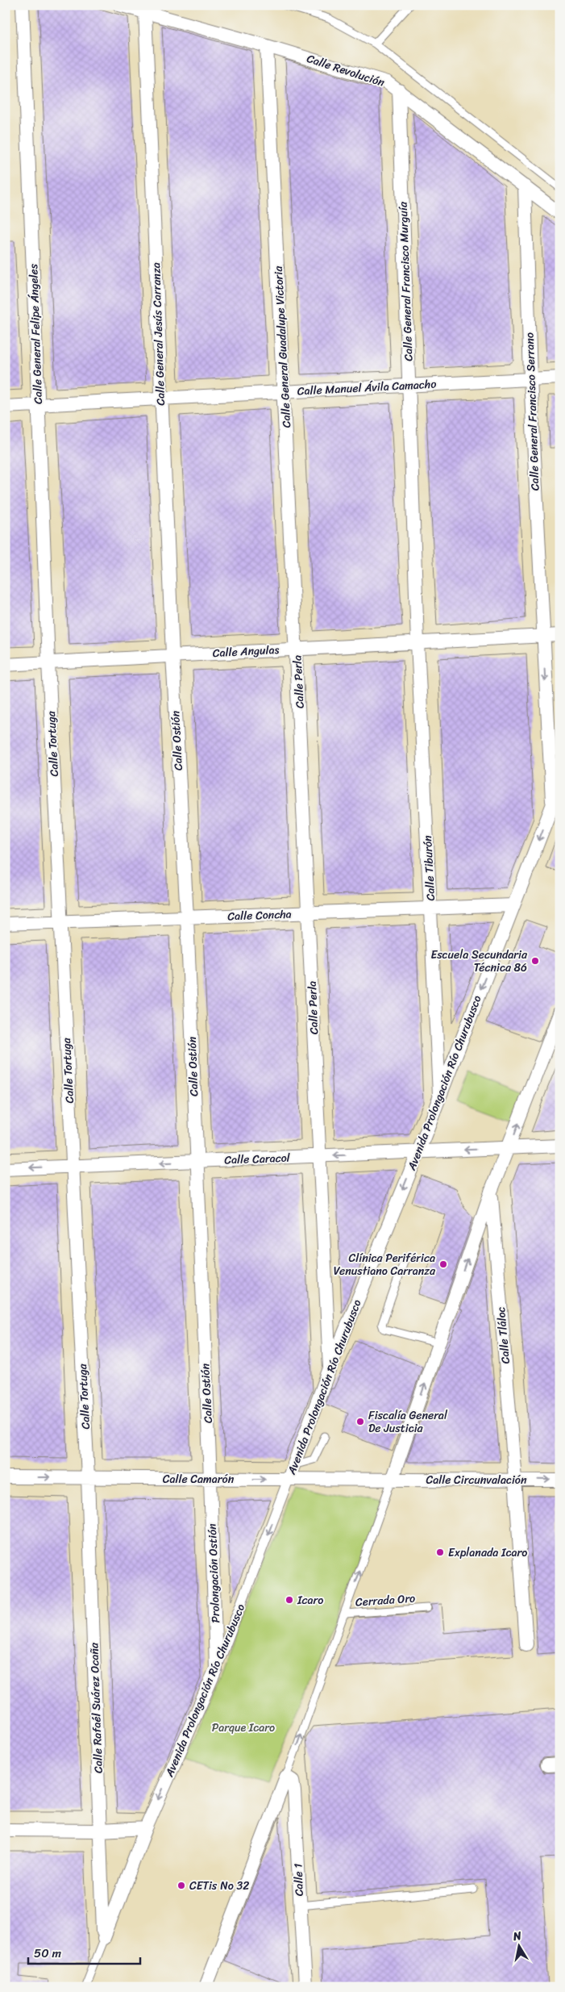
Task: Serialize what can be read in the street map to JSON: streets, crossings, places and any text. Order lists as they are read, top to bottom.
{
  "streets": {
    "street": [
      "Calle Revolución",
      "Calle General Francisco Murguía",
      "Calle General Felipe Ángeles",
      "Calle General Jesús Carranza",
      "Calle General Guadalupe Victoria",
      "Calle Manuel Ávila Camacho",
      "Calle General Francisco Serrano",
      "Calle Angulas",
      "Calle Perla",
      "Calle Ostión",
      "Calle Tortuga",
      "Calle Tiburón",
      "Calle Concha",
      "Avenida Prolongación Río Churubusco",
      "Calle Caracol",
      "Calle Tláloc",
      "Calle Camarón",
      "Calle Circunvalación",
      "Prolongación Ostión",
      "Calle Rafaél Suárez Ocaña",
      "Calle 1"
    ],
    "lane": ["Cerrada Oro"]
  },
  "crossings": [
    ["Calle Revolución", "Calle General Francisco Murguía"],
    ["Calle Revolución", "Calle General Jesús Carranza"],
    ["Calle Revolución", "Calle General Guadalupe Victoria"],
    ["Calle Revolución", "Calle General Francisco Serrano"],
    ["Calle General Francisco Murguía", "Calle Manuel Ávila Camacho"],
    ["Calle General Francisco Murguía", "Calle Angulas"],
    ["Calle General Francisco Murguía", "Calle Tiburón"],
    ["Calle General Felipe Ángeles", "Calle Manuel Ávila Camacho"],
    ["Calle General Felipe Ángeles", "Calle Angulas"],
    ["Calle General Felipe Ángeles", "Calle Tortuga"],
    ["Calle General Jesús Carranza", "Calle Manuel Ávila Camacho"],
    ["Calle General Jesús Carranza", "Calle Angulas"],
    ["Calle General Jesús Carranza", "Calle Ostión"],
    ["Calle General Guadalupe Victoria", "Calle Manuel Ávila Camacho"],
    ["Calle General Guadalupe Victoria", "Calle Angulas"],
    ["Calle General Guadalupe Victoria", "Calle Perla"],
    ["Calle Manuel Ávila Camacho", "Calle General Francisco Serrano"],
    ["Calle General Francisco Serrano", "Calle Angulas"],
    ["Calle General Francisco Serrano", "Avenida Prolongación Río Churubusco"],
    ["Calle Angulas", "Calle Perla"],
    ["Calle Angulas", "Calle Ostión"],
    ["Calle Angulas", "Calle Tortuga"],
    ["Calle Angulas", "Calle Tiburón"],
    ["Calle Perla", "Calle Concha"],
    ["Calle Perla", "Avenida Prolongación Río Churubusco"],
    ["Calle Perla", "Calle Caracol"],
    ["Calle Ostión", "Calle Concha"],
    ["Calle Ostión", "Calle Caracol"],
    ["Calle Ostión", "Calle Camarón"],
    ["Calle Ostión", "Prolongación Ostión"],
    ["Calle Tortuga", "Calle Concha"],
    ["Calle Tortuga", "Calle Caracol"],
    ["Calle Tortuga", "Calle Camarón"],
    ["Calle Tortuga", "Calle Rafaél Suárez Ocaña"],
    ["Calle Tiburón", "Calle Concha"],
    ["Calle Tiburón", "Avenida Prolongación Río Churubusco"],
    ["Calle Concha", "Avenida Prolongación Río Churubusco"],
    ["Avenida Prolongación Río Churubusco", "Calle Caracol"],
    ["Avenida Prolongación Río Churubusco", "Calle Camarón"],
    ["Avenida Prolongación Río Churubusco", "Prolongación Ostión"],
    ["Avenida Prolongación Río Churubusco", "Calle Rafaél Suárez Ocaña"],
    ["Calle Tláloc", "Calle Circunvalación"],
    ["Calle Camarón", "Calle Circunvalación"],
    ["Calle Camarón", "Prolongación Ostión"],
    ["Calle Camarón", "Calle Rafaél Suárez Ocaña"]
  ],
  "one_way": ["Calle Caracol", "Calle Camarón"],
  "parks": ["Parque Icaro"],
  "places": [
    "Escuela Secundaria Técnica 86",
    "Clínica Periférica Venustiano Carranza",
    "Fiscalía General De Justicia",
    "Explanada Icaro",
    "Icaro",
    "CETis No 32"
  ],
  "scale_bar": "50 m",
  "north": "top"
}
